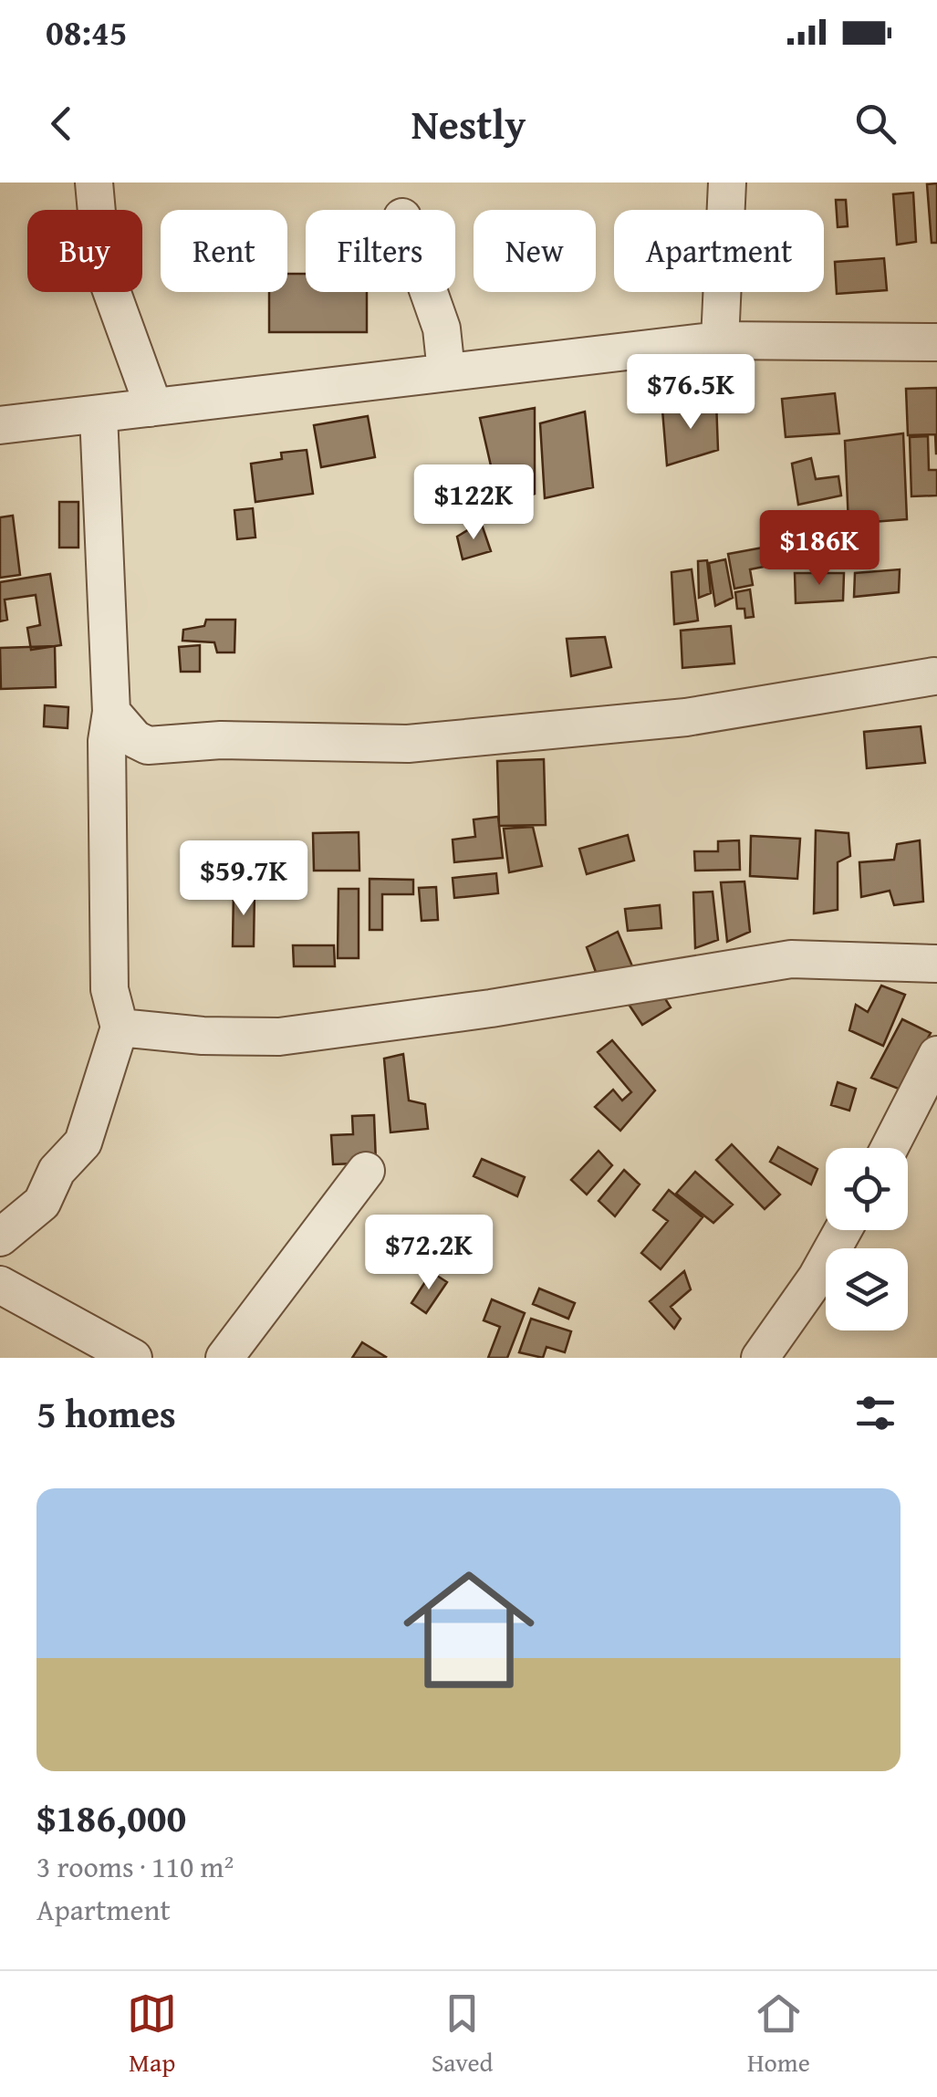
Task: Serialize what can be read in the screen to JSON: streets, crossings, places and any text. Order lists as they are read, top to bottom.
{
  "page": {
    "status": "08:45",
    "header": "Nestly",
    "chip": [
      "Buy",
      "Rent",
      "Filters",
      "New",
      "Apartment"
    ],
    "price": [
      "$76.5K",
      "$122K",
      "$186K",
      "$59.7K",
      "$72.2K"
    ],
    "heading": "5 homes",
    "list": [
      {
        "name": "$186,000",
        "note": "3 rooms · 110 m² · Apartment"
      }
    ],
    "tabs": ["Map", "Saved", "Home"]
  }
}
